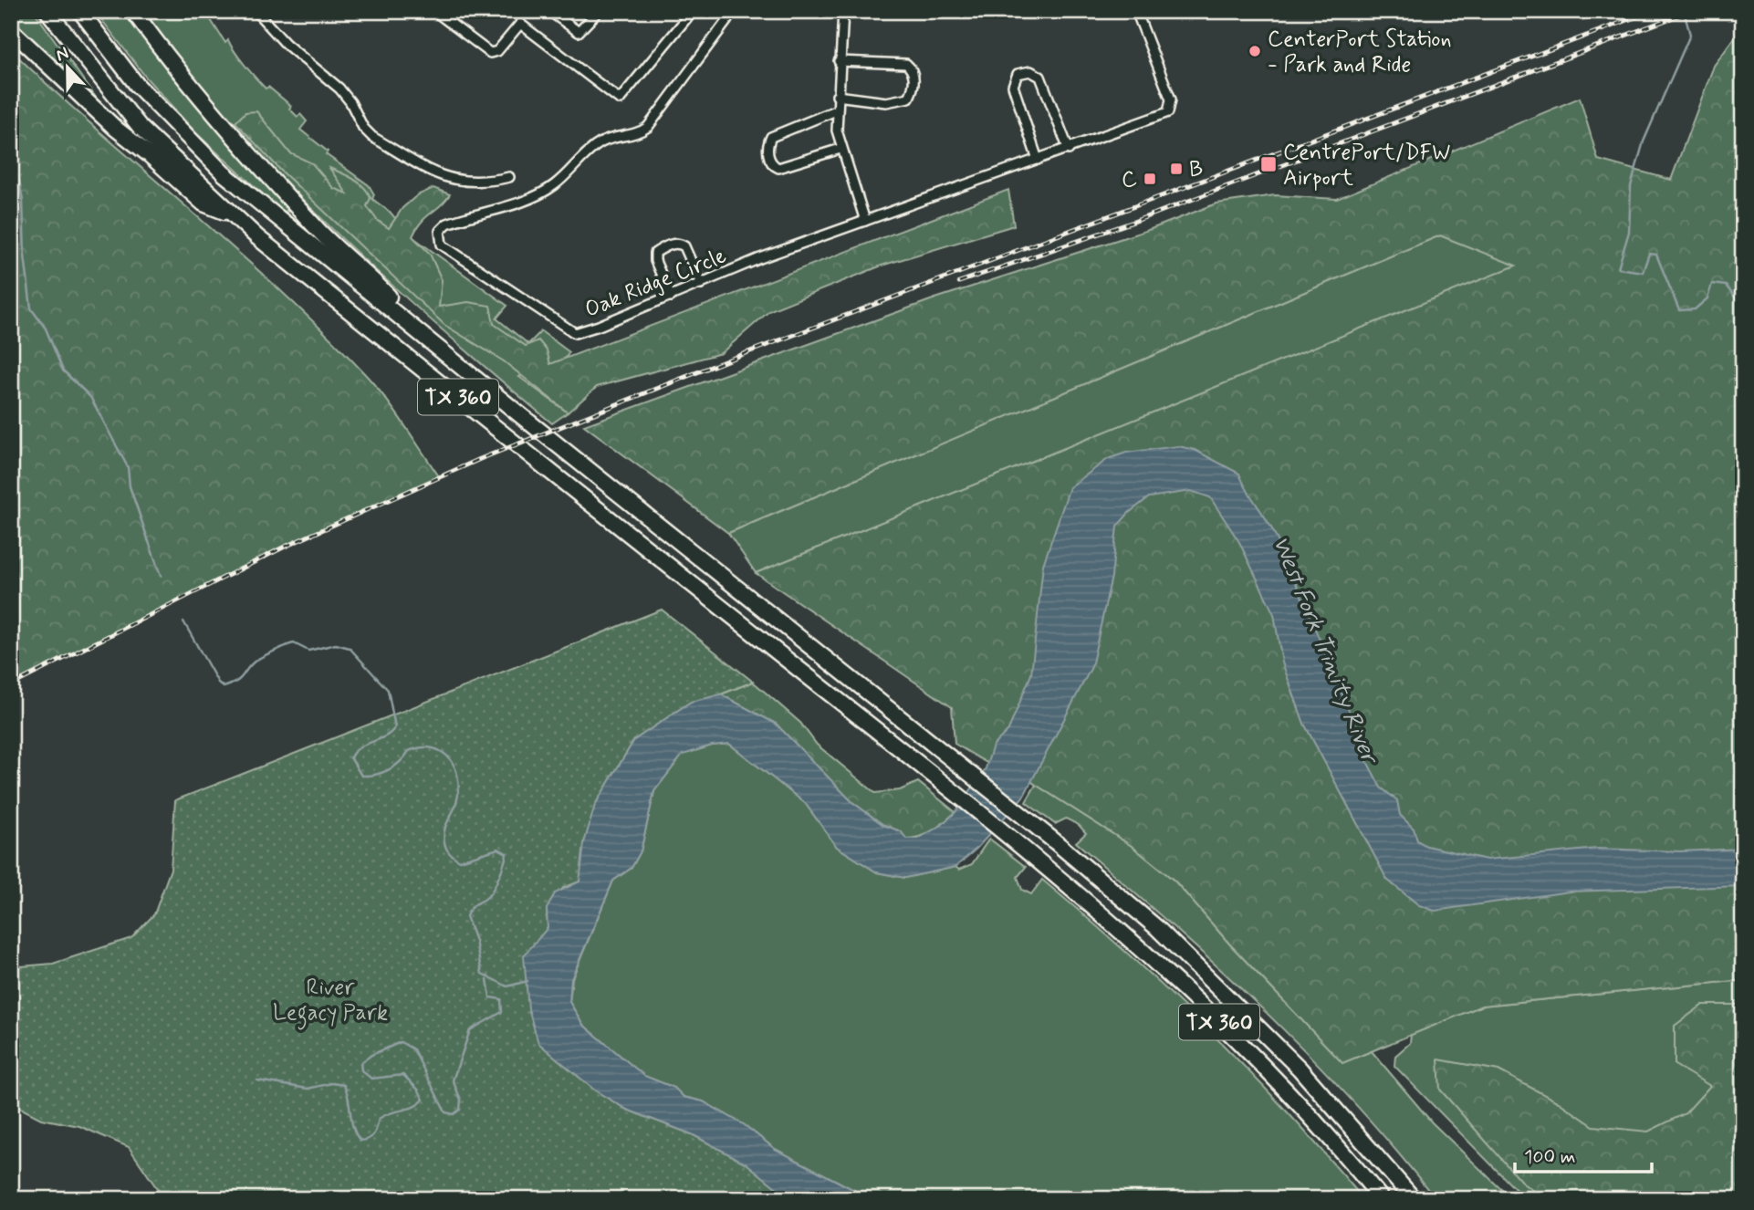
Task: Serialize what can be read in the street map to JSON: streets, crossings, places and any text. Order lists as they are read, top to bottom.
{
  "streets": {
    "highway": ["TX 360"],
    "street": ["Oak Ridge Circle"]
  },
  "water": ["West Fork Trinity River"],
  "parks": ["River Legacy Park"],
  "places": {
    "other": ["CenterPort Station - Park and Ride"],
    "transit": ["CentrePort/DFW Airport", "B", "C"]
  },
  "scale_bar": "100 m",
  "north": "top"
}
